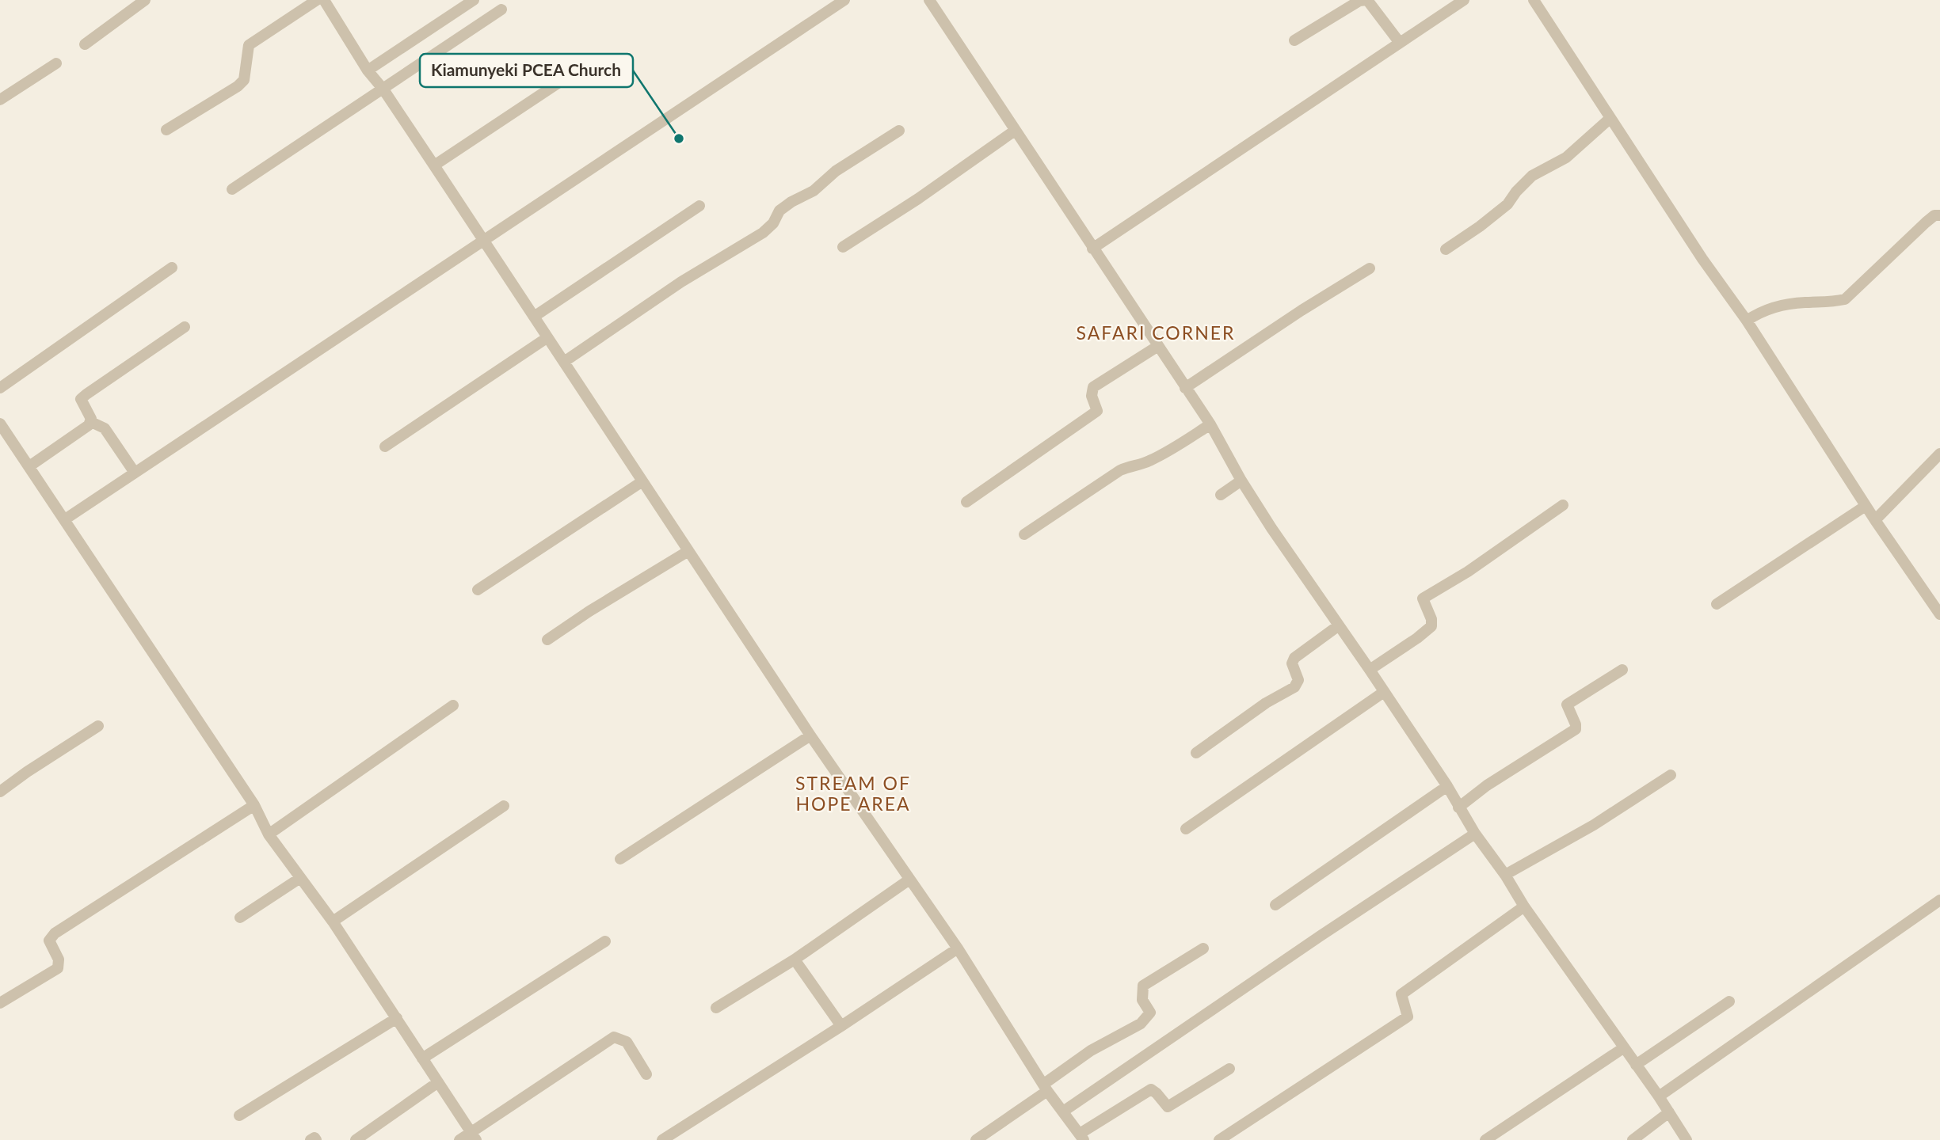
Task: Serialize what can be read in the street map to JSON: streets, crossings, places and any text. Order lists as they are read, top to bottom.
{
  "districts": ["SAFARI CORNER", "STREAM OF HOPE AREA"],
  "places": ["Kiamunyeki PCEA Church"]
}
